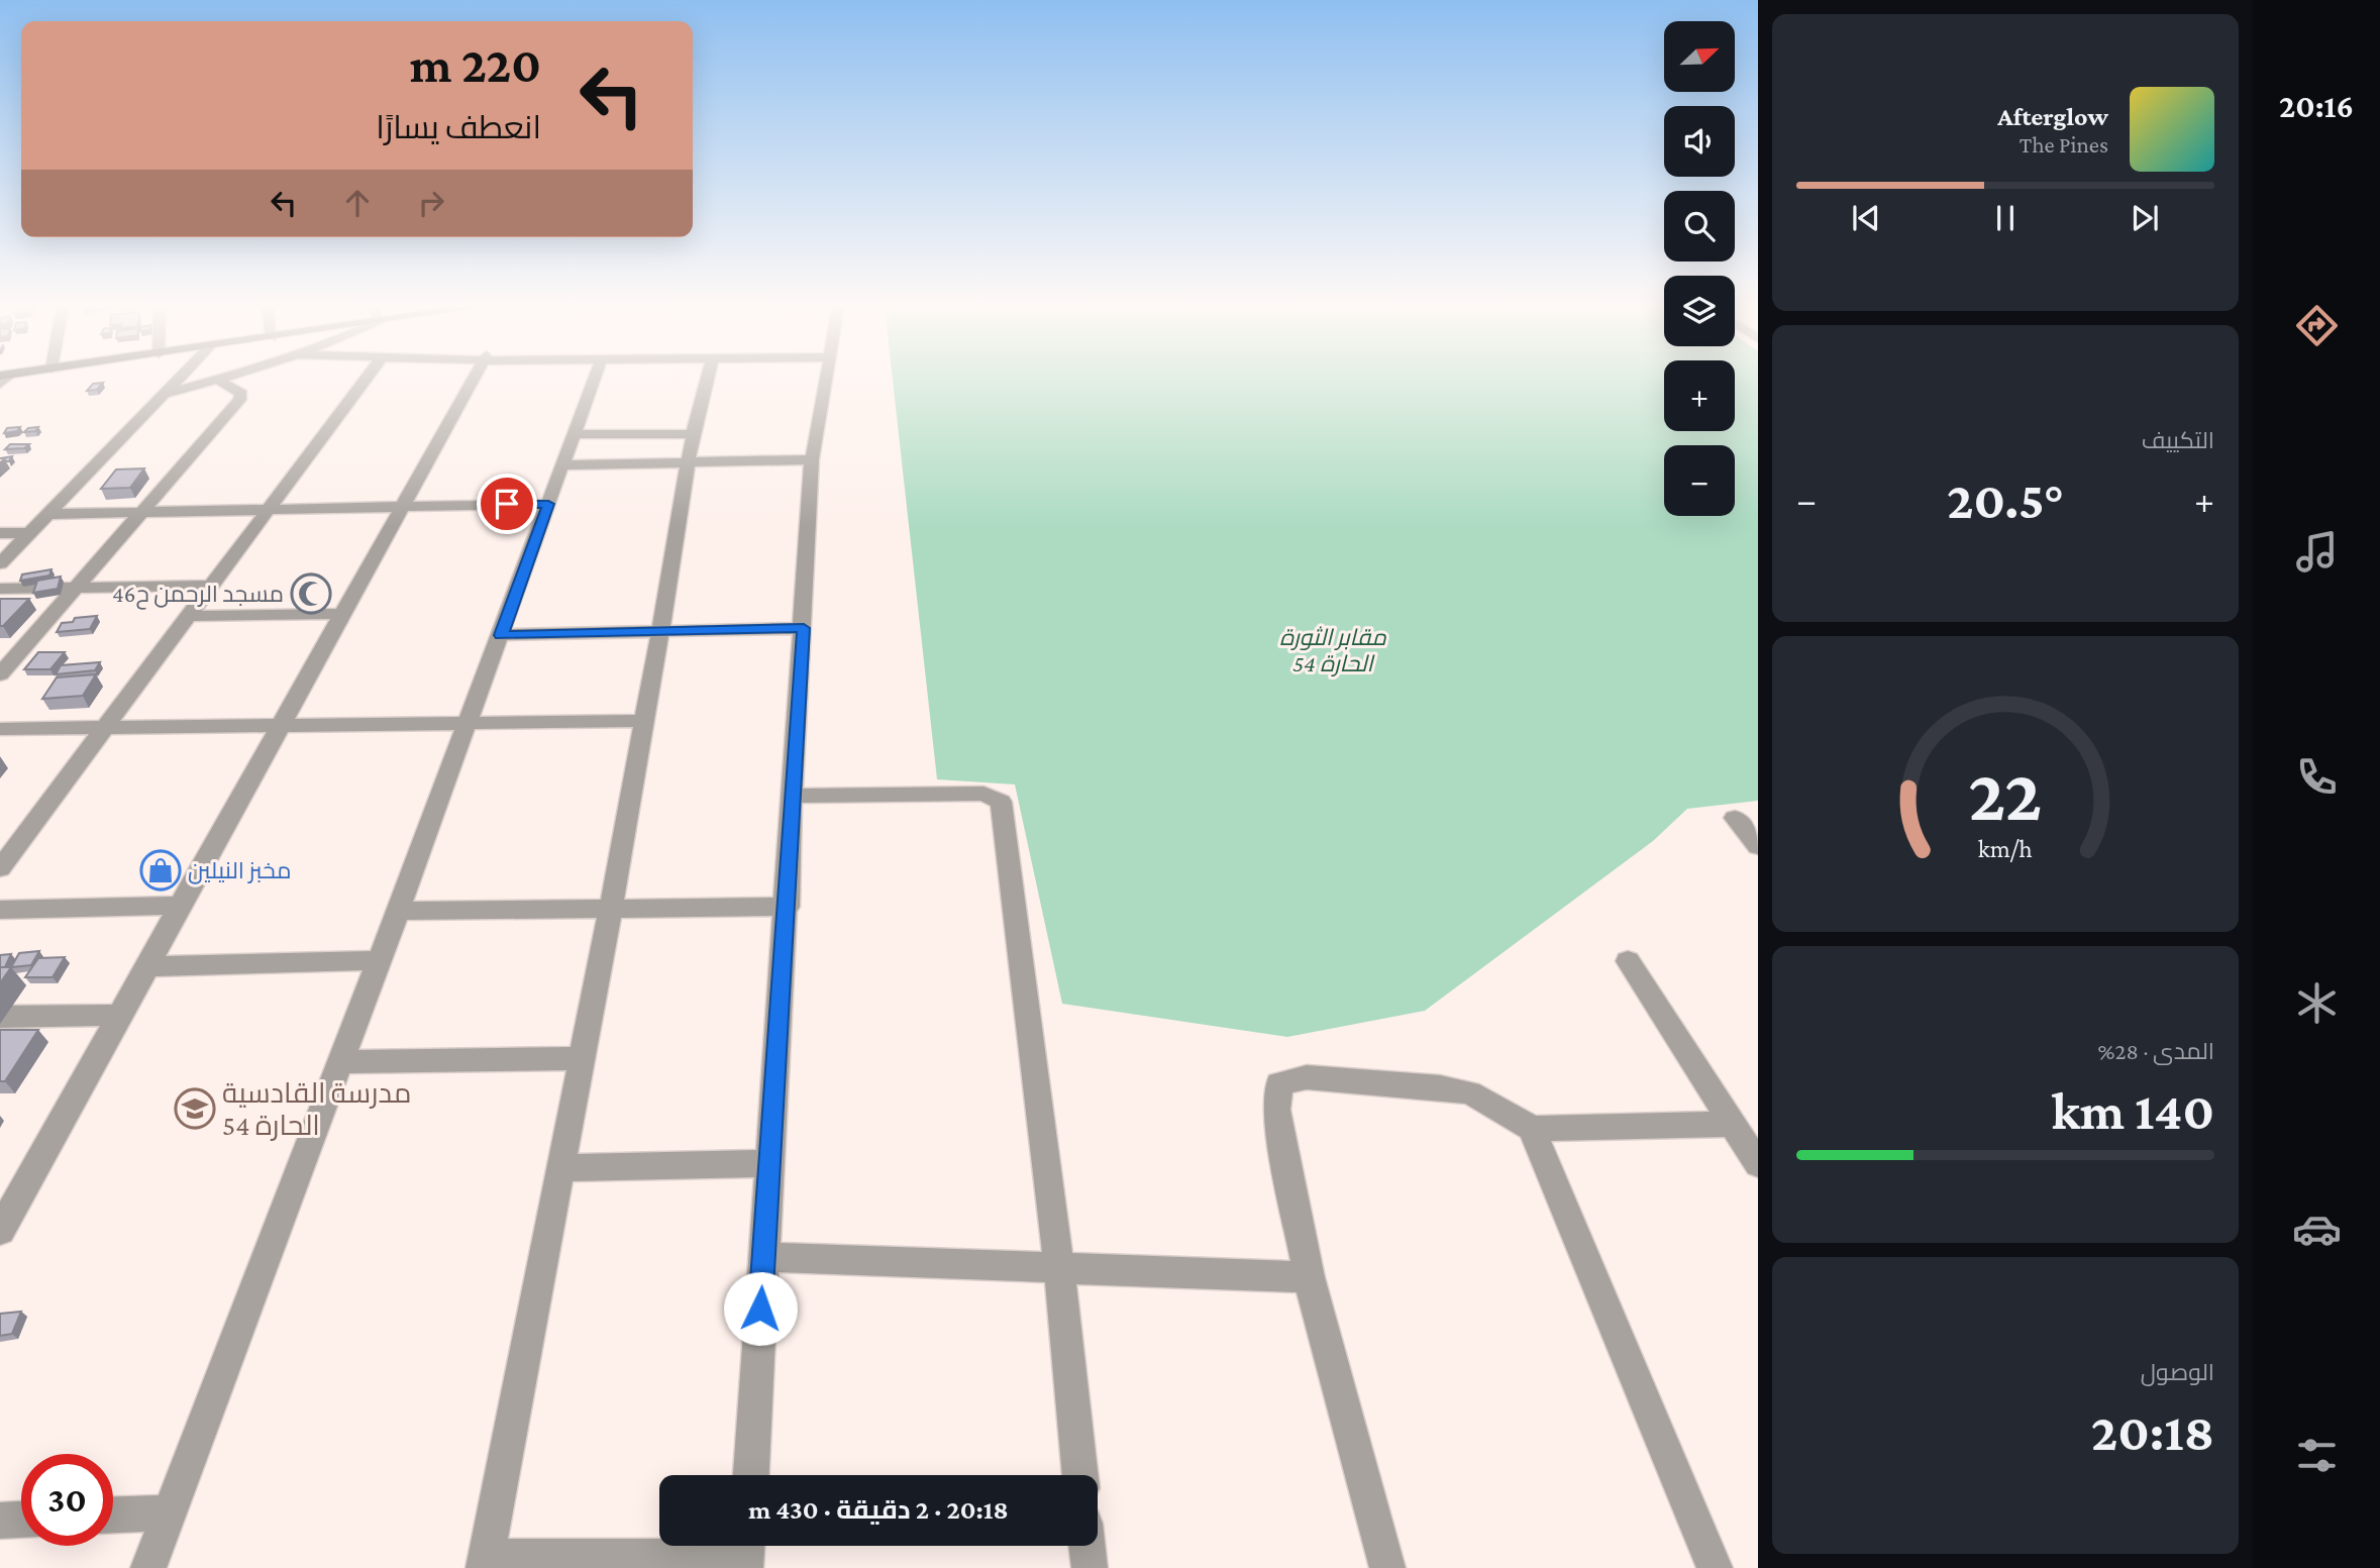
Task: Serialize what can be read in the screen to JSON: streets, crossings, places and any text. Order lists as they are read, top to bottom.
{
  "parks": ["مقابر الثورة الحارة 54"],
  "places": {
    "mosque": ["مسجد الرحمن ح46"],
    "shop": ["مخبز النيلين"],
    "school or university": ["مدرسة القادسية الحارة 54"]
  },
  "north": "top right",
  "page": {
    "tabs": "20:16",
    "map_buttons": ["+", "−"],
    "turn": ["220 m", "انعطف يسارًا"],
    "song": ["Afterglow", "The Pines"],
    "tile": [
      "التكييف",
      ["المدى · 28%", "140 km"],
      ["الوصول", "20:18"]
    ],
    "heat": ["−", "20.5°", "+"],
    "limit": "30",
    "trip": "20:18 · 2 دقيقة · 430 m",
    "gauge": ["22", "km/h"]
  }
}
